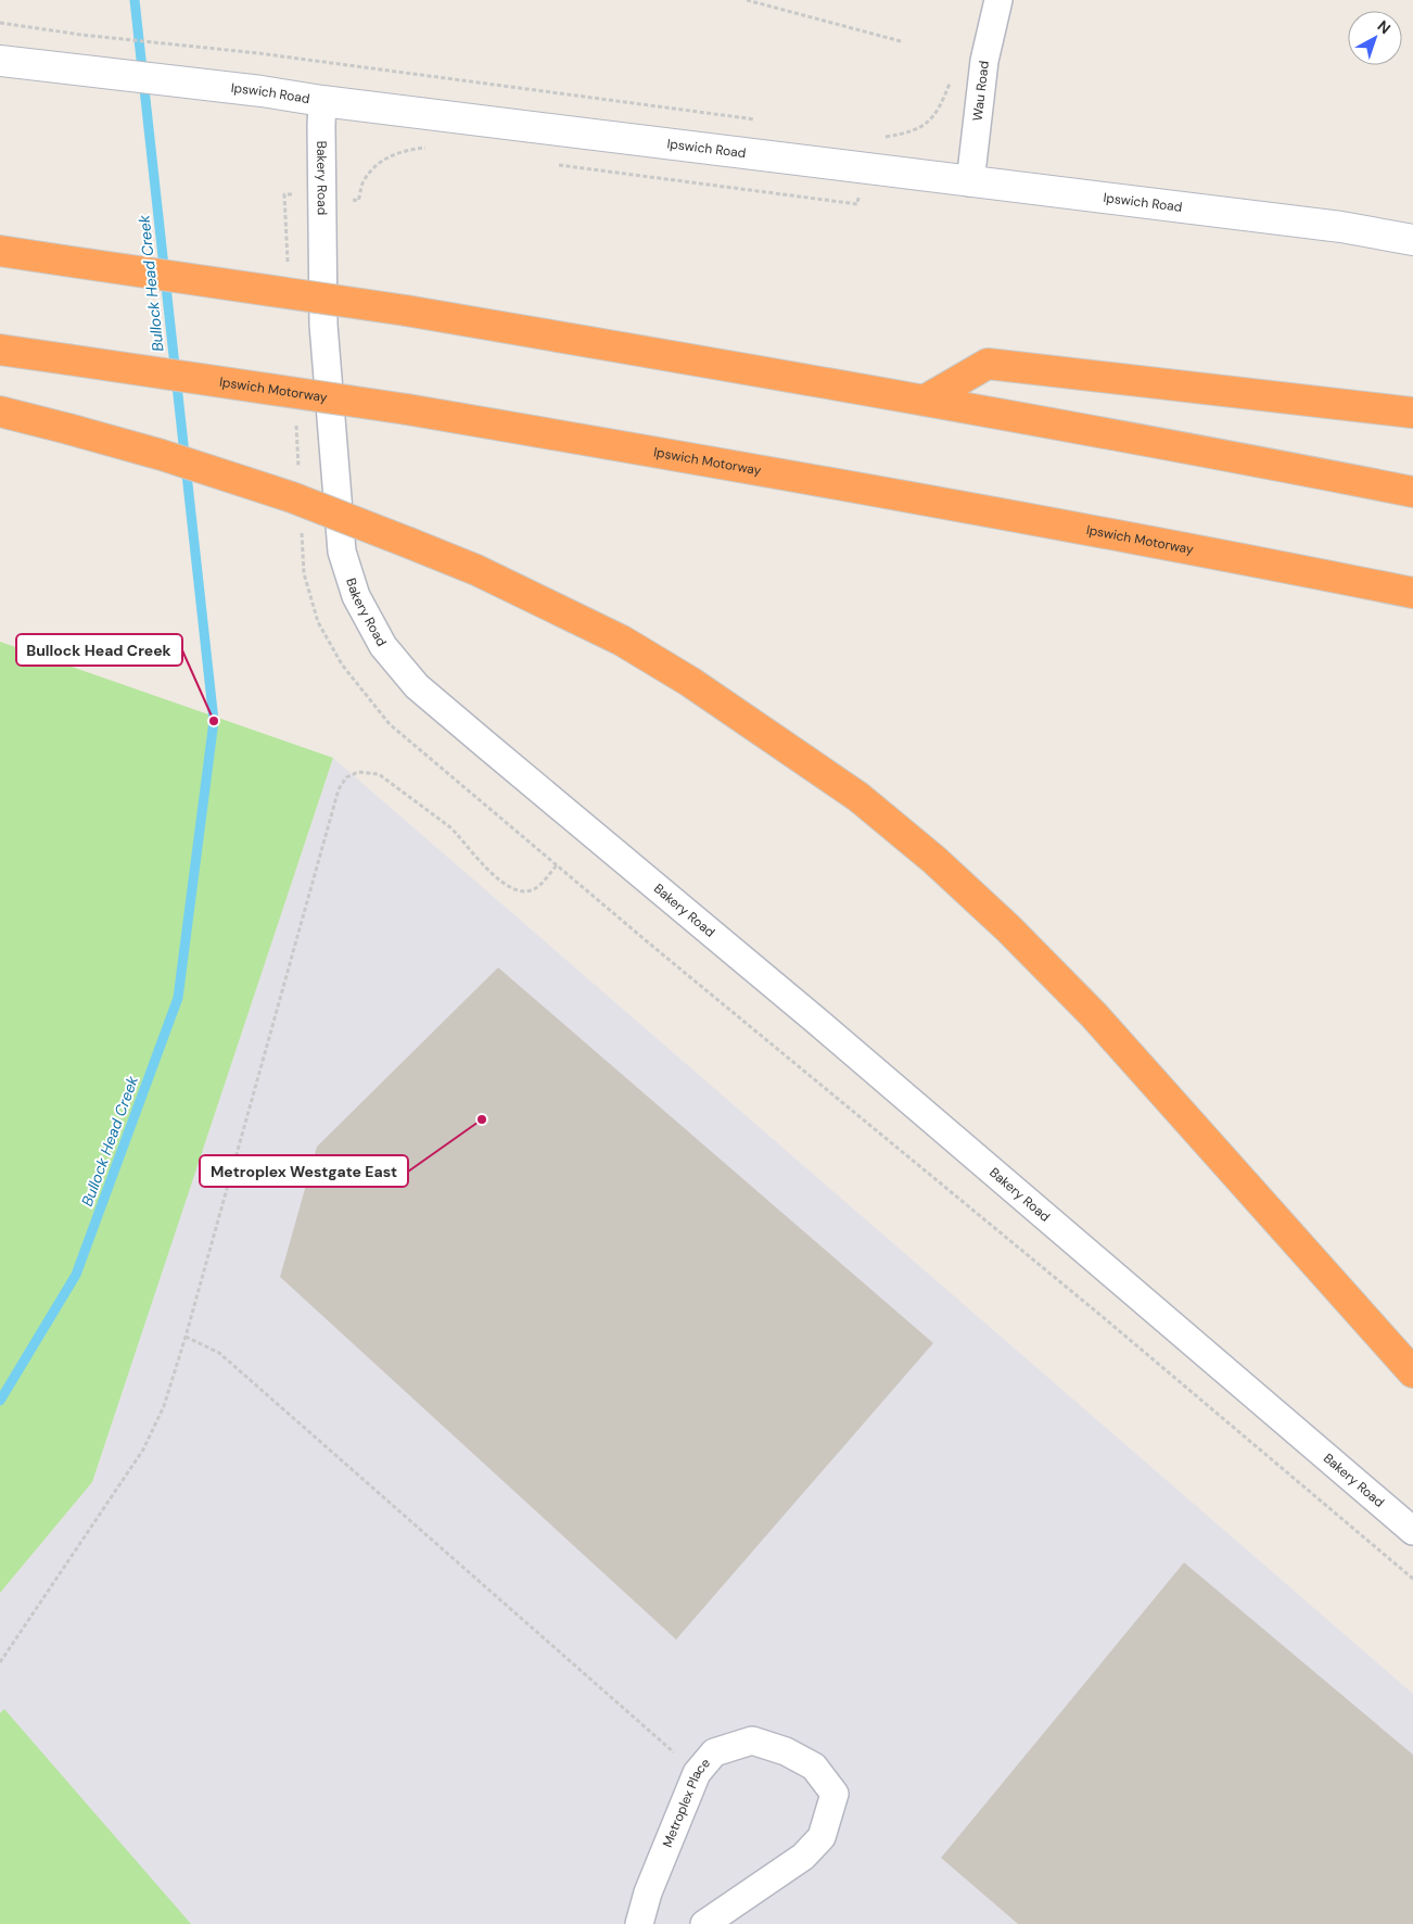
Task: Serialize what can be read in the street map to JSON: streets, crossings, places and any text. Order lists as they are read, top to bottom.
{
  "streets": {
    "highway": ["Ipswich Motorway"],
    "street": [
      "Wau Road",
      "Ipswich Road",
      "Bakery Road",
      "Metroplex Place"
    ]
  },
  "crossings": [
    ["Wau Road", "Ipswich Road"],
    ["Ipswich Road", "Bakery Road"]
  ],
  "water": ["Bullock Head Creek"],
  "places": ["Bullock Head Creek", "Metroplex Westgate East"],
  "north": "top right"
}
